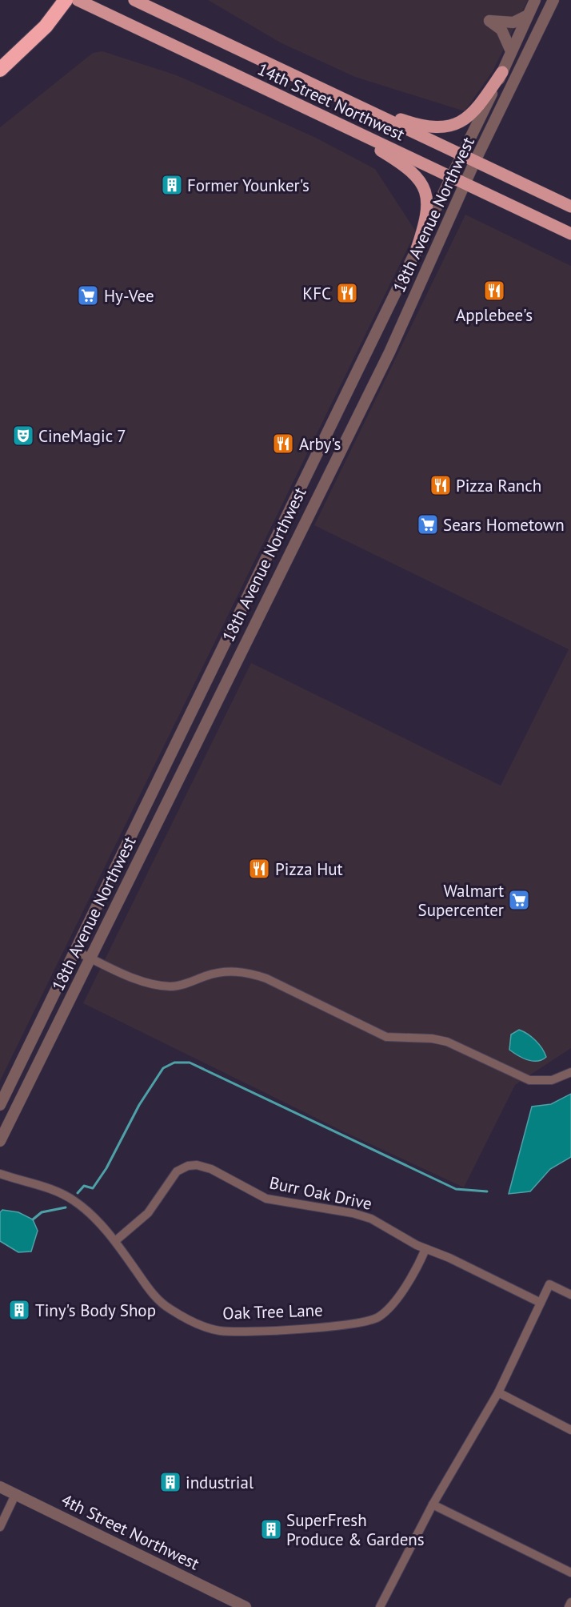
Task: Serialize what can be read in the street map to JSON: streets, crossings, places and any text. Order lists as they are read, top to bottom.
{
  "streets": {
    "main road": ["14th Street Northwest"],
    "street": [
      "18th Avenue Northwest",
      "Burr Oak Drive",
      "Oak Tree Lane",
      "4th Street Northwest"
    ]
  },
  "crossings": [
    ["14th Street Northwest", "18th Avenue Northwest"],
    ["Burr Oak Drive", "Oak Tree Lane"]
  ],
  "places": {
    "building": [
      "Former Younker's",
      "Tiny's Body Shop",
      "industrial",
      "SuperFresh Produce & Gardens"
    ],
    "restaurant": [
      "Applebee's",
      "KFC",
      "Arby's",
      "Pizza Ranch",
      "Pizza Hut"
    ],
    "supermarket": ["Hy-Vee", "Sears Hometown", "Walmart Supercenter"],
    "theatre": ["CineMagic 7"]
  }
}
